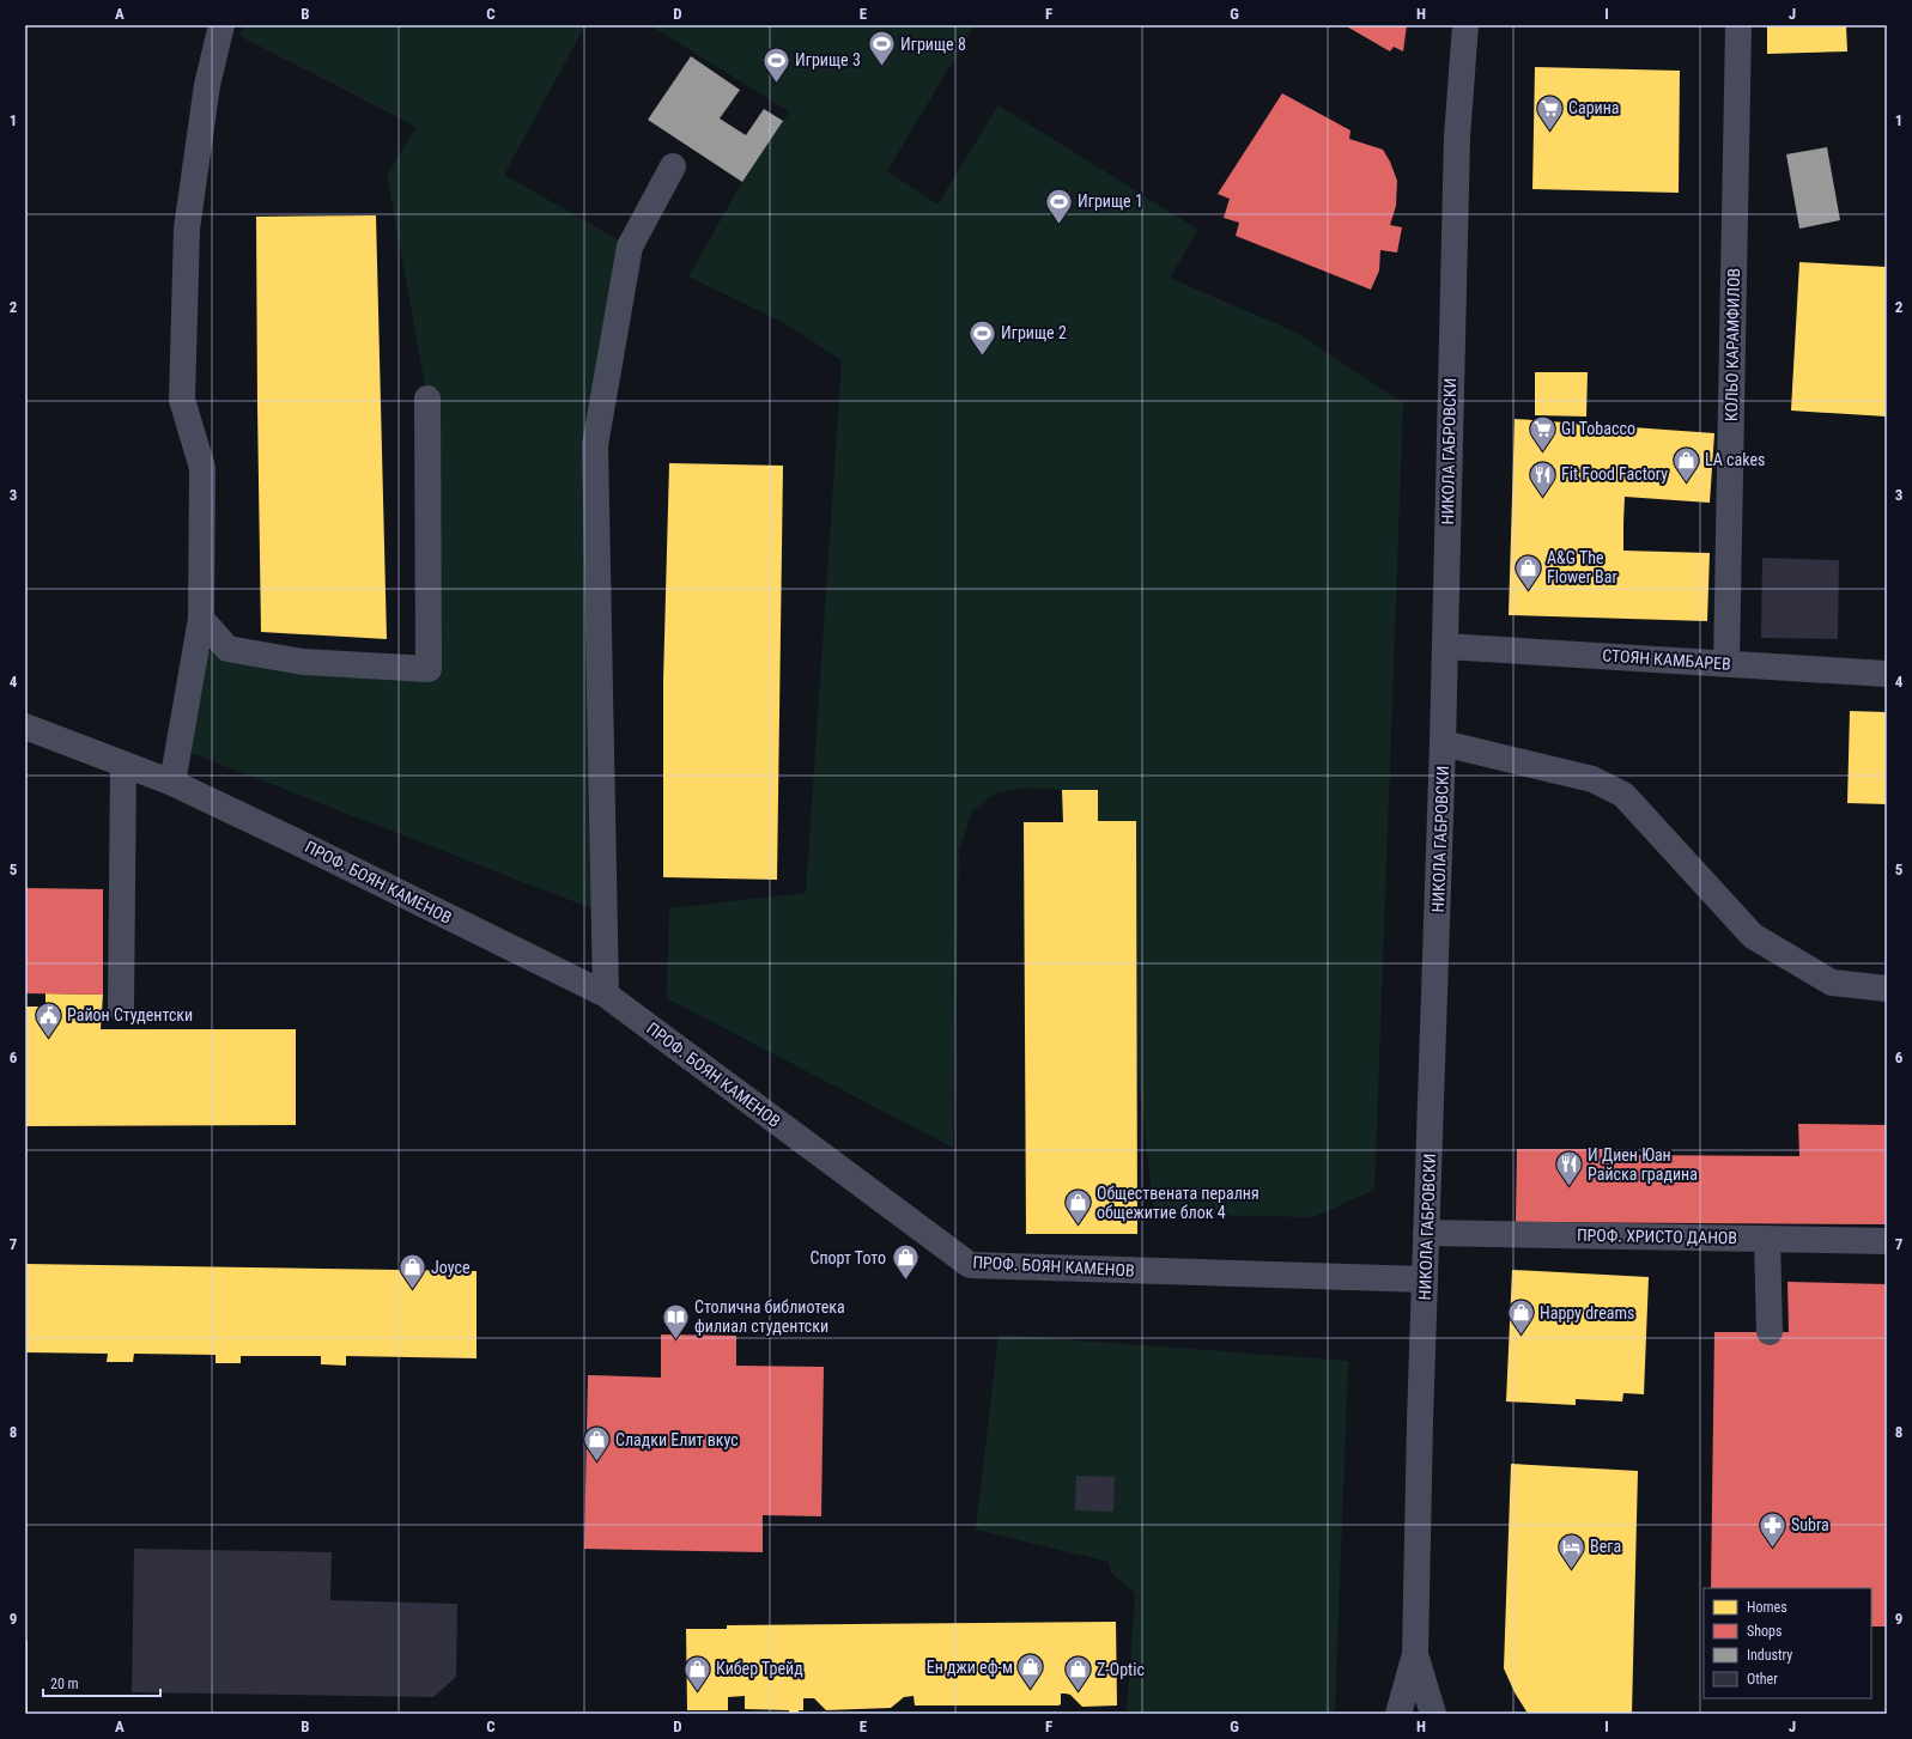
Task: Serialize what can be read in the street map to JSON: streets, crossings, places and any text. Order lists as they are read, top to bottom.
{
  "streets": {
    "street": [
      "КОЛЬО КАРАМФИЛОВ",
      "НИКОЛА ГАБРОВСКИ",
      "СТОЯН КАМБАРЕВ",
      "ПРОФ. БОЯН КАМЕНОВ",
      "ПРОФ. ХРИСТО ДАНОВ"
    ]
  },
  "crossings": [
    ["КОЛЬО КАРАМФИЛОВ", "СТОЯН КАМБАРЕВ"],
    ["НИКОЛА ГАБРОВСКИ", "СТОЯН КАМБАРЕВ"],
    ["НИКОЛА ГАБРОВСКИ", "ПРОФ. БОЯН КАМЕНОВ"],
    ["НИКОЛА ГАБРОВСКИ", "ПРОФ. ХРИСТО ДАНОВ"]
  ],
  "places": {
    "sports": [
      "Игрище 8",
      "Игрище 3",
      "Игрище 1",
      "Игрище 2"
    ],
    "supermarket": ["Сарина", "GI Tobacco"],
    "shop": [
      "LA cakes",
      "A&G The Flower Bar",
      "Обществената пералня общежитие блок 4",
      "Спорт Тото",
      "Joyce",
      "Happy dreams",
      "Сладки Елит вкус",
      "Ен джи еф-м",
      "Кибер Трейд",
      "Z-Optic"
    ],
    "restaurant": ["Fit Food Factory", "И Диен Юан Райска градина"],
    "public building": ["Район Студентски"],
    "library": ["Столична библиотека филиал студентски"],
    "pharmacy": ["Subra"],
    "hotel": ["Вега"]
  },
  "legend": [
    "Homes",
    "Shops",
    "Industry",
    "Other"
  ],
  "scale_bar": "20 m",
  "grid": {
    "columns": [
      "A",
      "B",
      "C",
      "D",
      "E",
      "F",
      "G",
      "H",
      "I",
      "J"
    ],
    "rows": [
      "1",
      "2",
      "3",
      "4",
      "5",
      "6",
      "7",
      "8",
      "9"
    ]
  }
}
